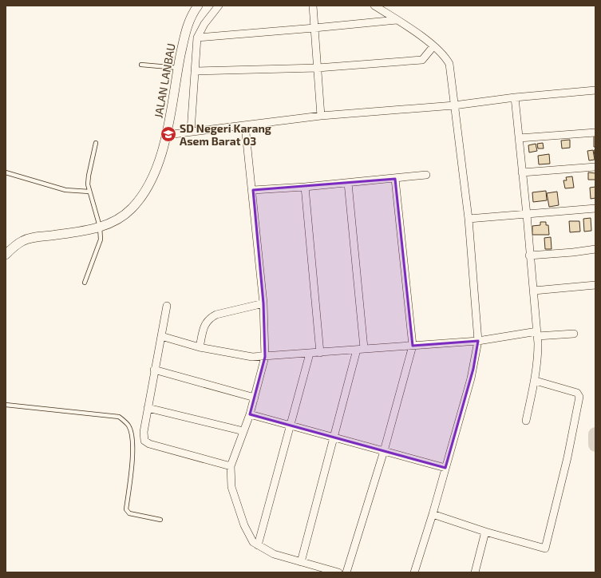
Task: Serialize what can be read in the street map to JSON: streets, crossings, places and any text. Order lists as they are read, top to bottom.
{
  "streets": {
    "street": ["JALAN LANBAU"]
  },
  "places": {
    "school or university": ["SD Negeri Karang Asem Barat 03"]
  }
}
